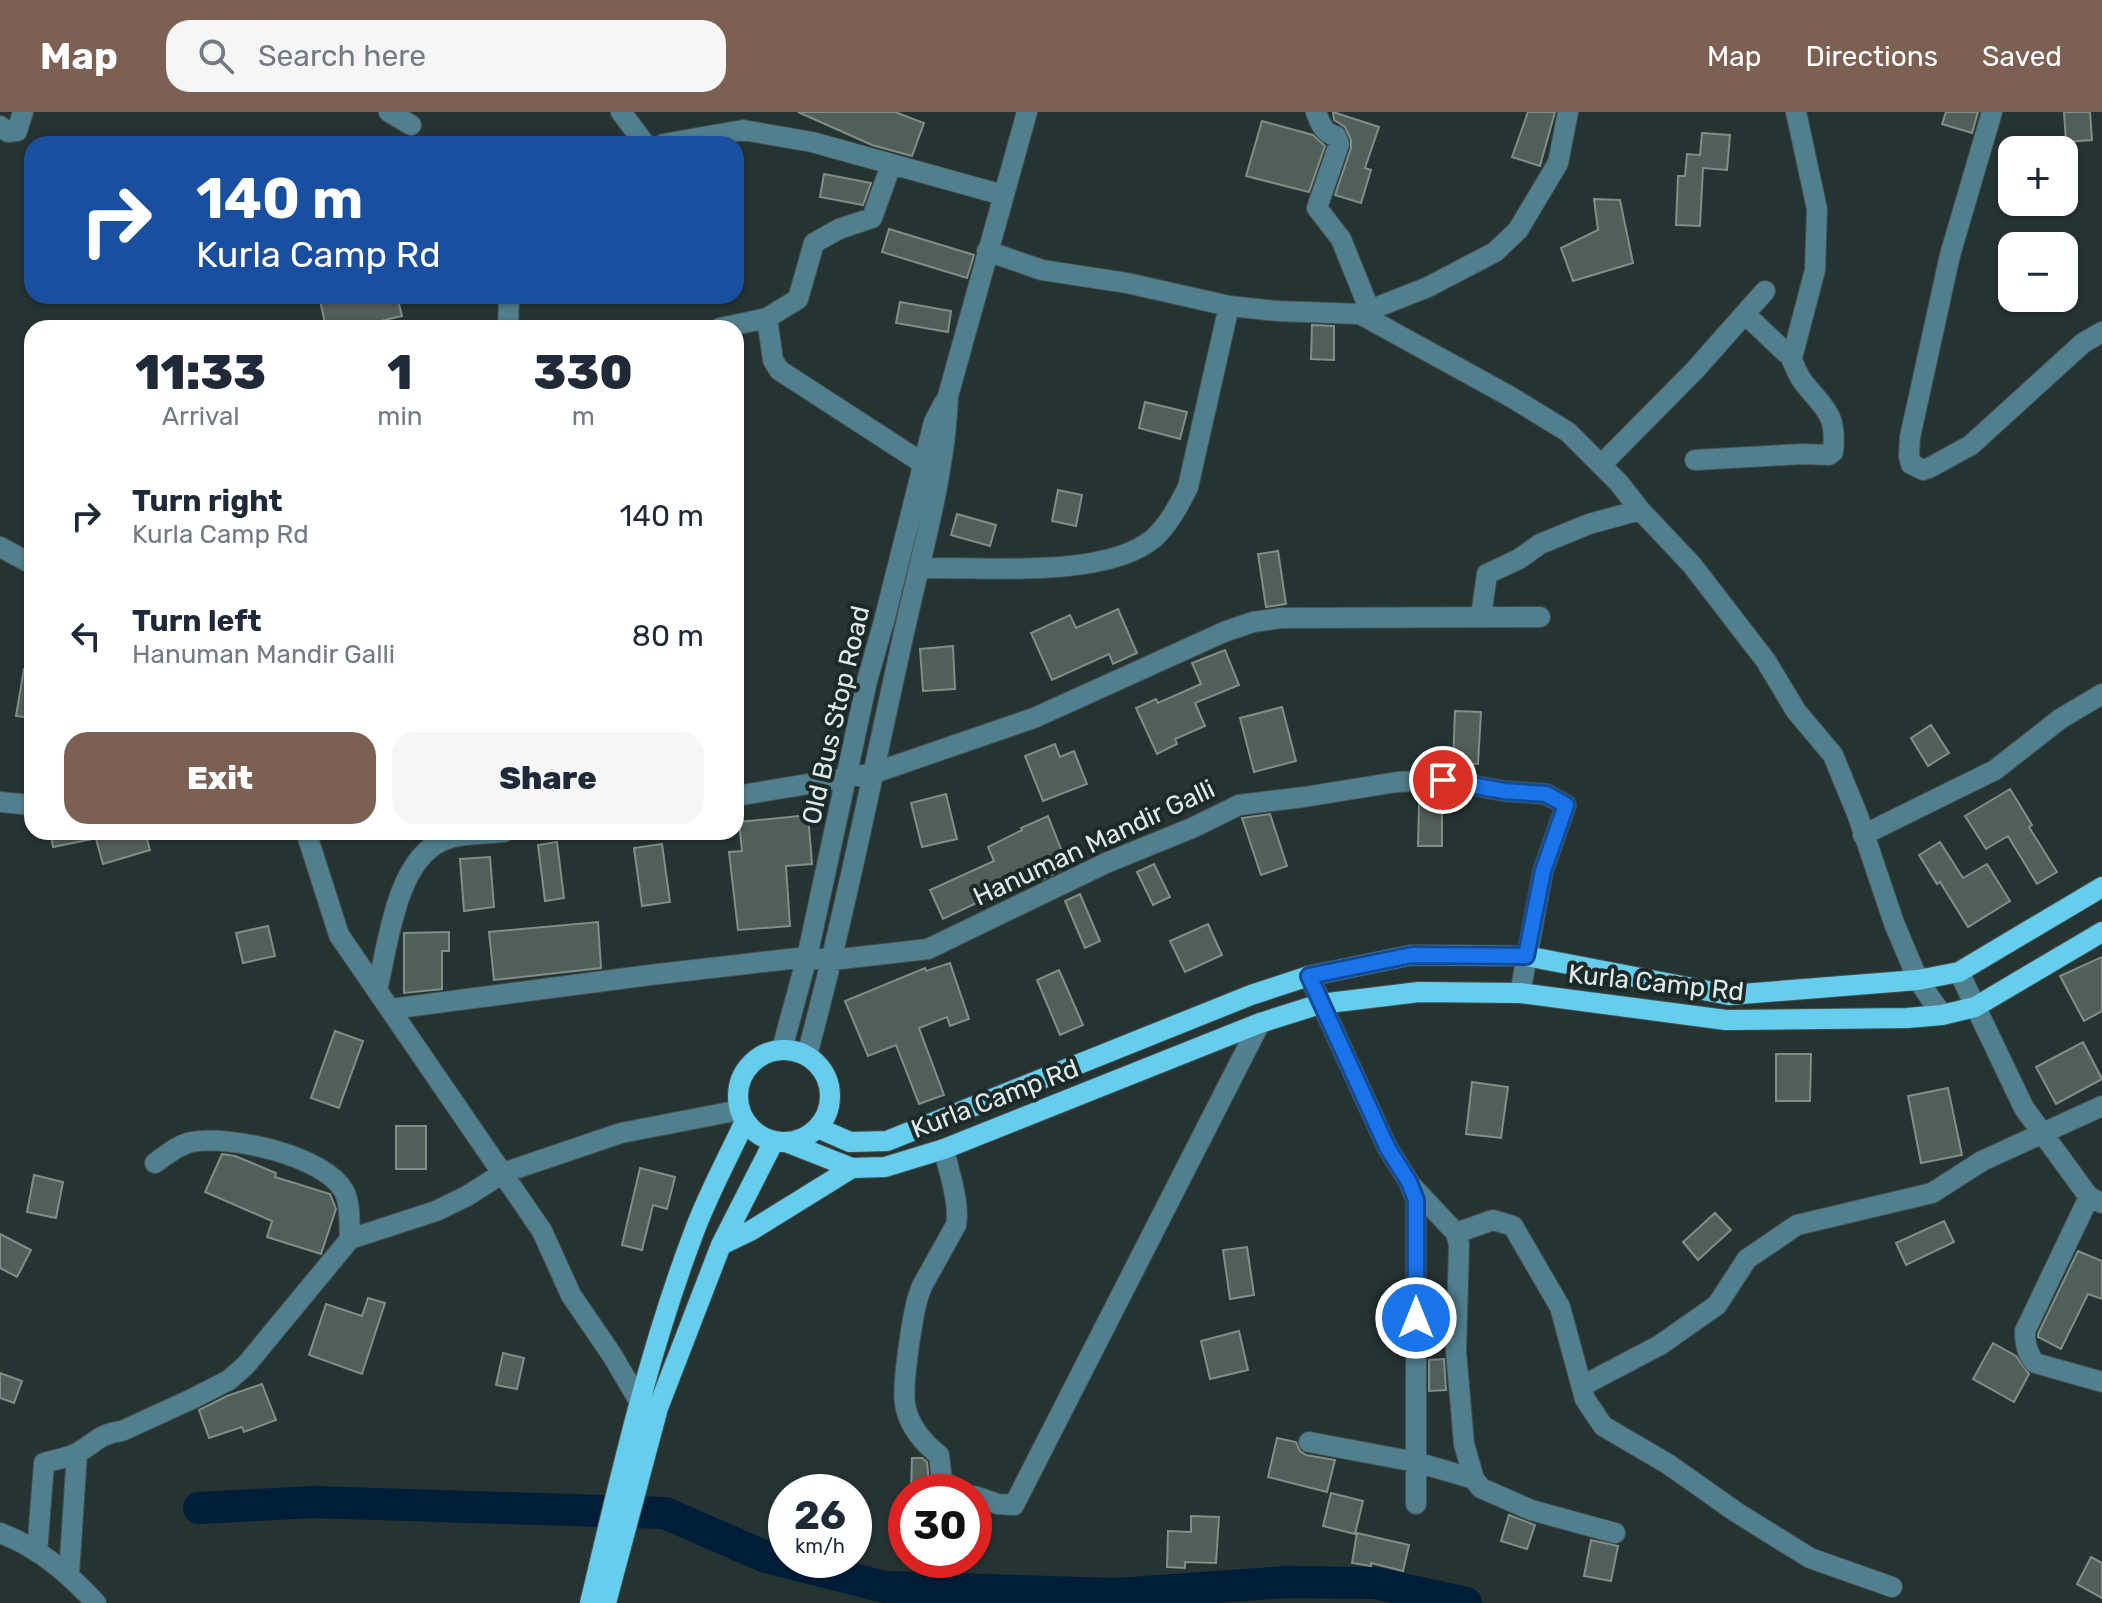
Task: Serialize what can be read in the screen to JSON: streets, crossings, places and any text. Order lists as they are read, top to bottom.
{
  "streets": {
    "main road": ["Kurla Camp Rd"],
    "street": ["Old Bus Stop Road", "Hanuman Mandir Galli"]
  },
  "crossings": [
    ["Old Bus Stop Road", "Hanuman Mandir Galli"],
    ["Old Bus Stop Road", "Kurla Camp Rd"],
    ["Hanuman Mandir Galli", "Kurla Camp Rd"]
  ],
  "page": {
    "header": "Map",
    "search": "Search here",
    "nav": ["Map", "Directions", "Saved"],
    "map_buttons": ["+", "−"],
    "turn": ["140 m", "Kurla Camp Rd"],
    "eta": [
      "11:33",
      "Arrival",
      "1",
      "min",
      "330",
      "m"
    ],
    "list": [
      {
        "name": "Turn right",
        "note": "Kurla Camp Rd",
        "value": "140 m"
      },
      {
        "name": "Turn left",
        "note": "Hanuman Mandir Galli",
        "value": "80 m"
      }
    ],
    "buttons": ["Exit", "Share"],
    "speed": "26 km/h",
    "limit": "30"
  }
}
